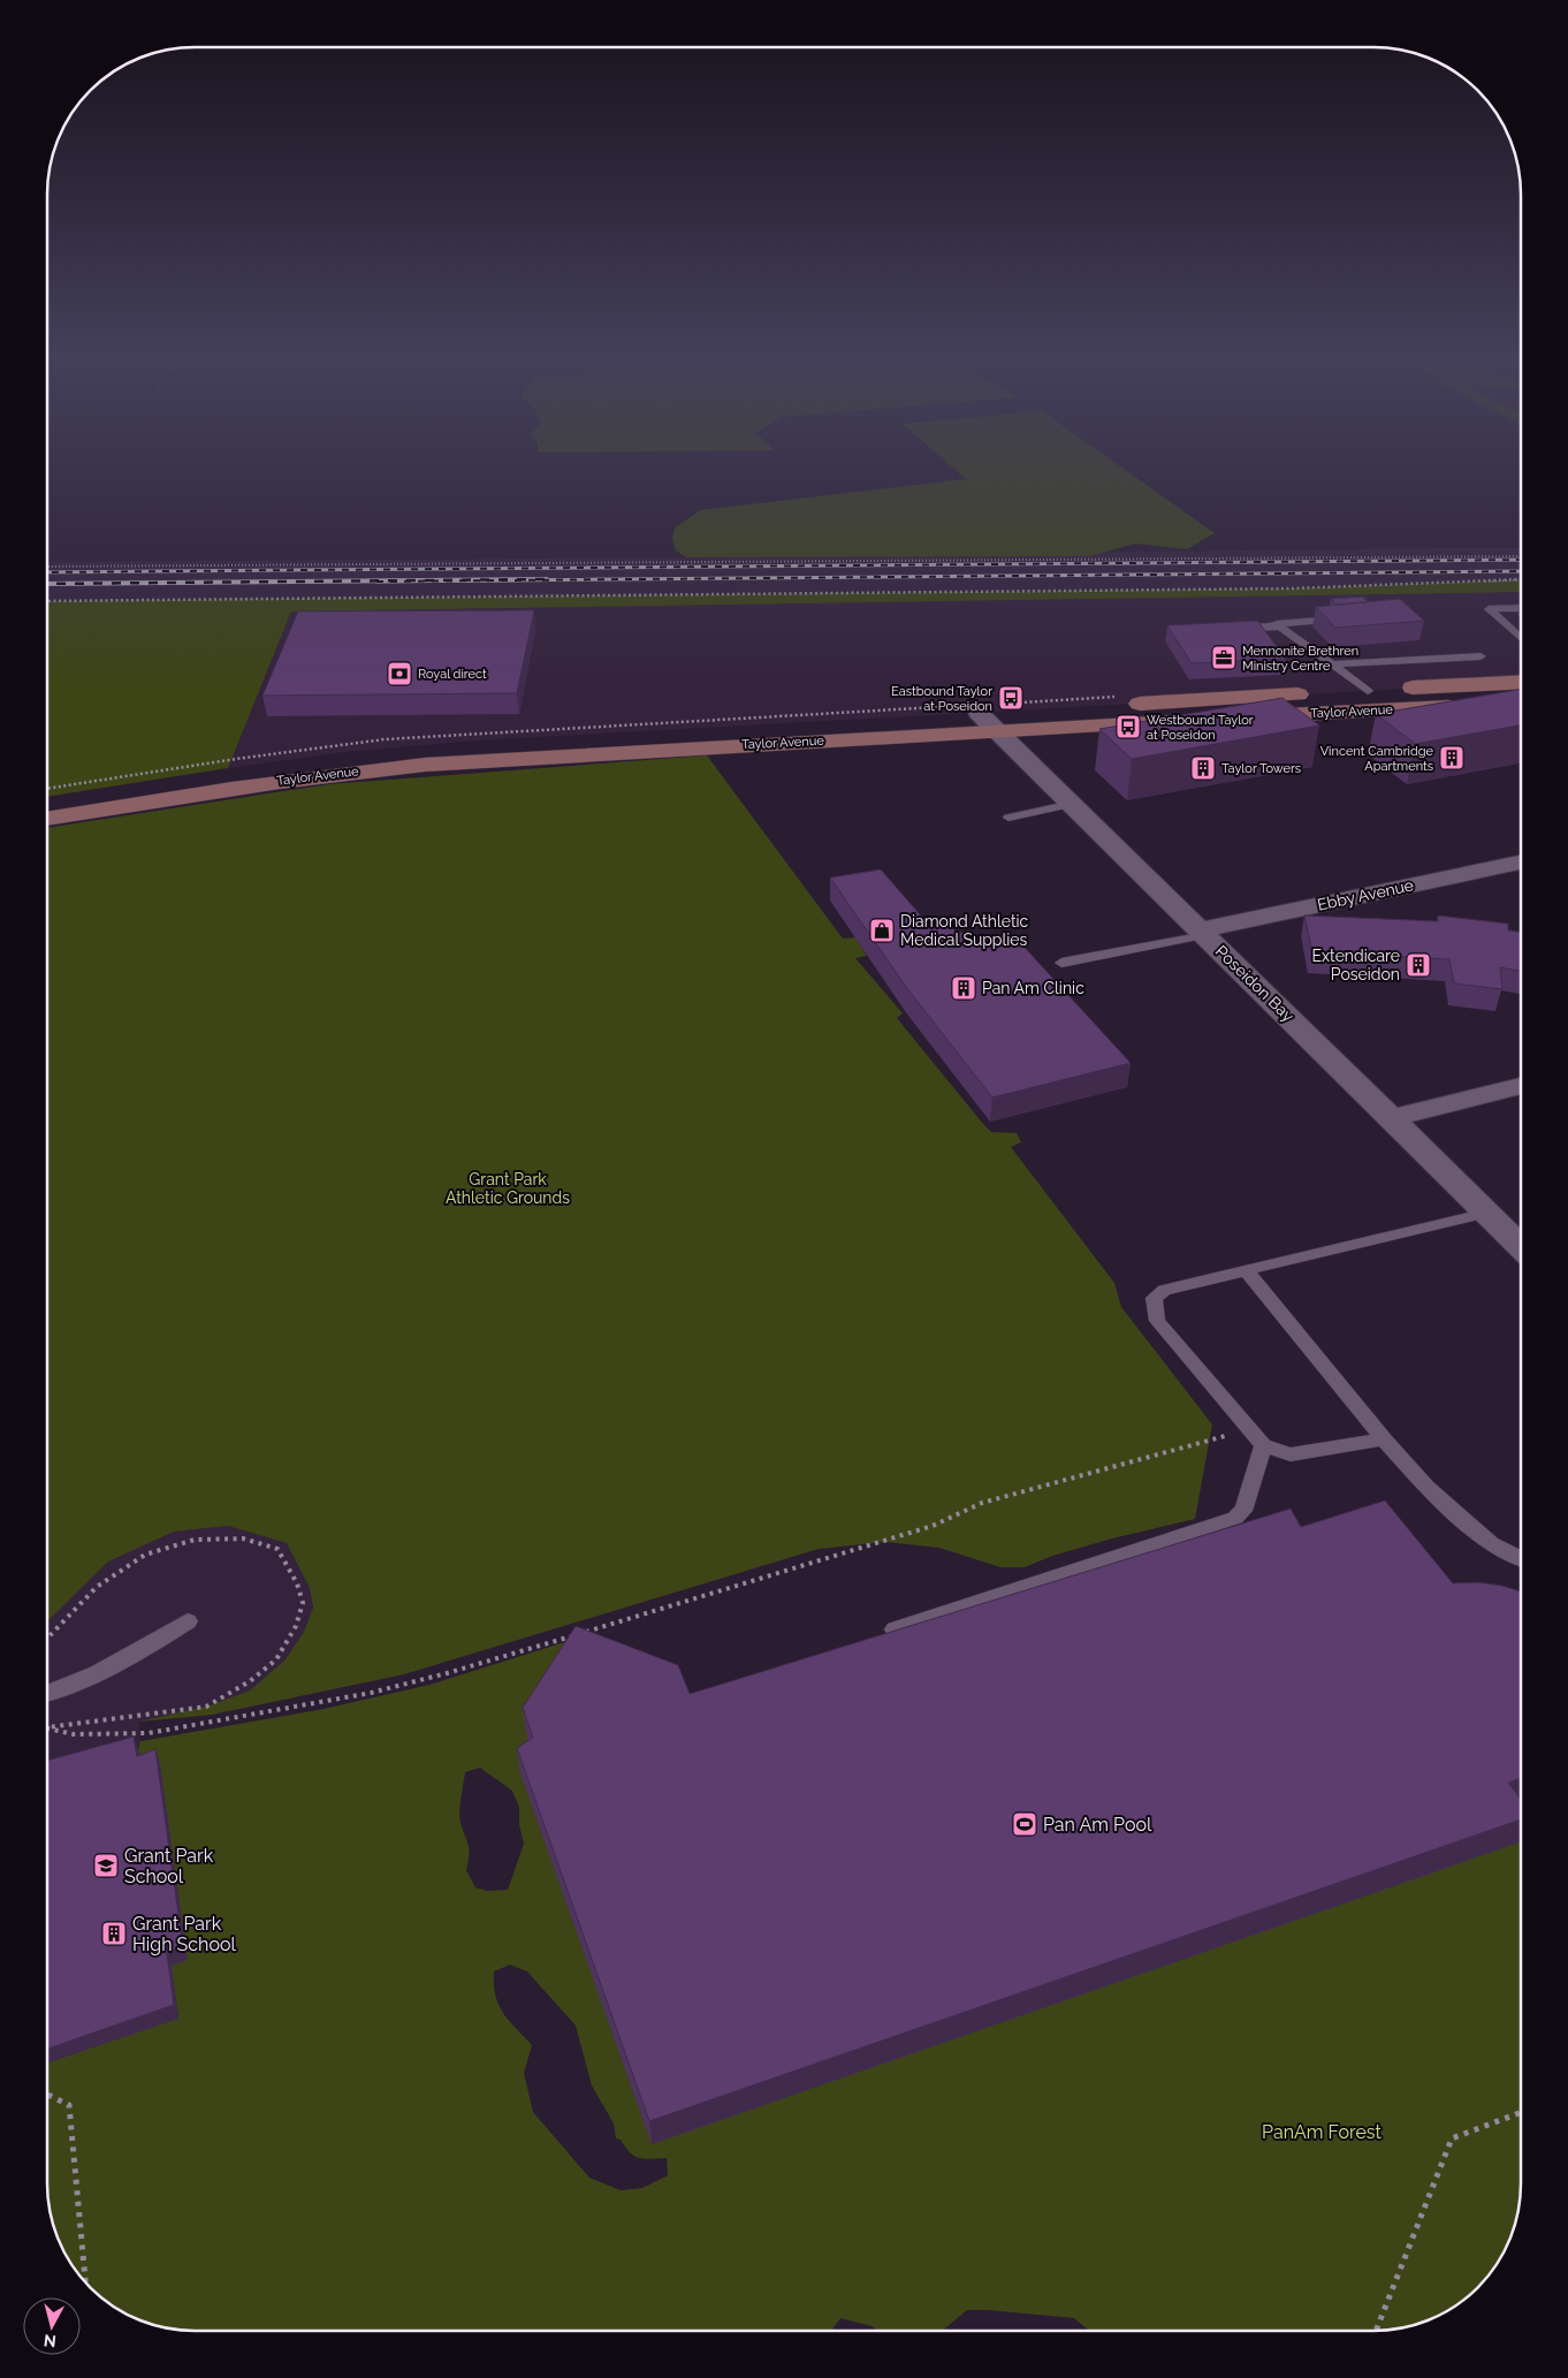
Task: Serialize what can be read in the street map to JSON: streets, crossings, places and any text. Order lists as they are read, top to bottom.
{
  "streets": {
    "main road": ["Taylor Avenue"],
    "street": ["Ebby Avenue", "Poseidon Bay"]
  },
  "crossings": [
    ["Taylor Avenue", "Poseidon Bay"],
    ["Ebby Avenue", "Poseidon Bay"]
  ],
  "parks": ["Grant Park Athletic Grounds", "PanAm Forest"],
  "places": {
    "office": ["Mennonite Brethren Ministry Centre"],
    "bank": ["Royal direct"],
    "bus stop": ["Eastbound Taylor at Poseidon", "Westbound Taylor at Poseidon"],
    "building": [
      "Vincent Cambridge Apartments",
      "Taylor Towers",
      "Extendicare Poseidon",
      "Pan Am Clinic",
      "Grant Park High School"
    ],
    "shop": ["Diamond Athletic Medical Supplies"],
    "sports": ["Pan Am Pool"],
    "school or university": ["Grant Park School"]
  },
  "north": "bottom"
}
